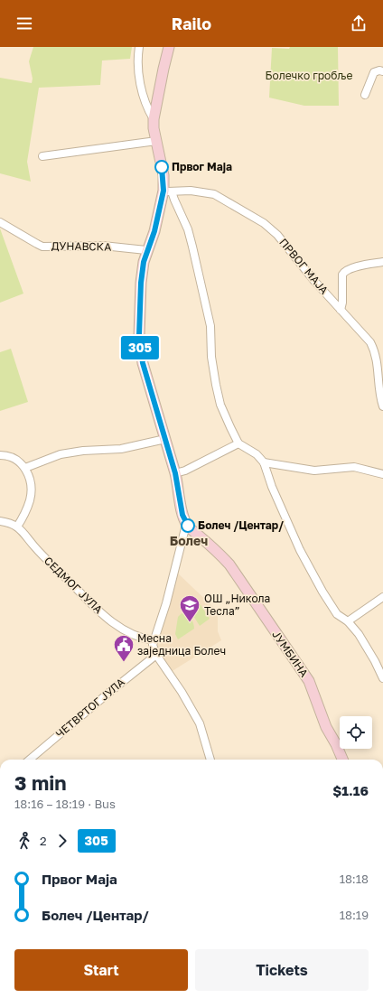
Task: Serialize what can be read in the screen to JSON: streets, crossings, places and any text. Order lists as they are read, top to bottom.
{
  "streets": {
    "street": [
      "ДУНАВСКА",
      "ПРВОГ МАЈА",
      "СЕДМОГ ЈУЛА",
      "ЈУМБИНА",
      "ЧЕТВРТОГ ЈУЛА"
    ]
  },
  "districts": ["Болеч"],
  "parks": ["Болечко гробље"],
  "places": {
    "other": ["Првог Маја", "Болеч /Центар/"],
    "school or university": ["ОШ „Никола Тесла”"],
    "public building": ["Месна заједница Болеч"]
  },
  "lines": ["bus line 305"],
  "page": {
    "header": "Railo",
    "on_map": "305",
    "heading": ["3 min", "18:16 – 18:19 · Bus", "$1.16"],
    "legs": ["2", "305"],
    "list": [
      {
        "name": "Првог Маја",
        "value": "18:18"
      },
      {
        "name": "Болеч /Центар/",
        "value": "18:19"
      }
    ],
    "buttons": ["Start", "Tickets"]
  }
}
